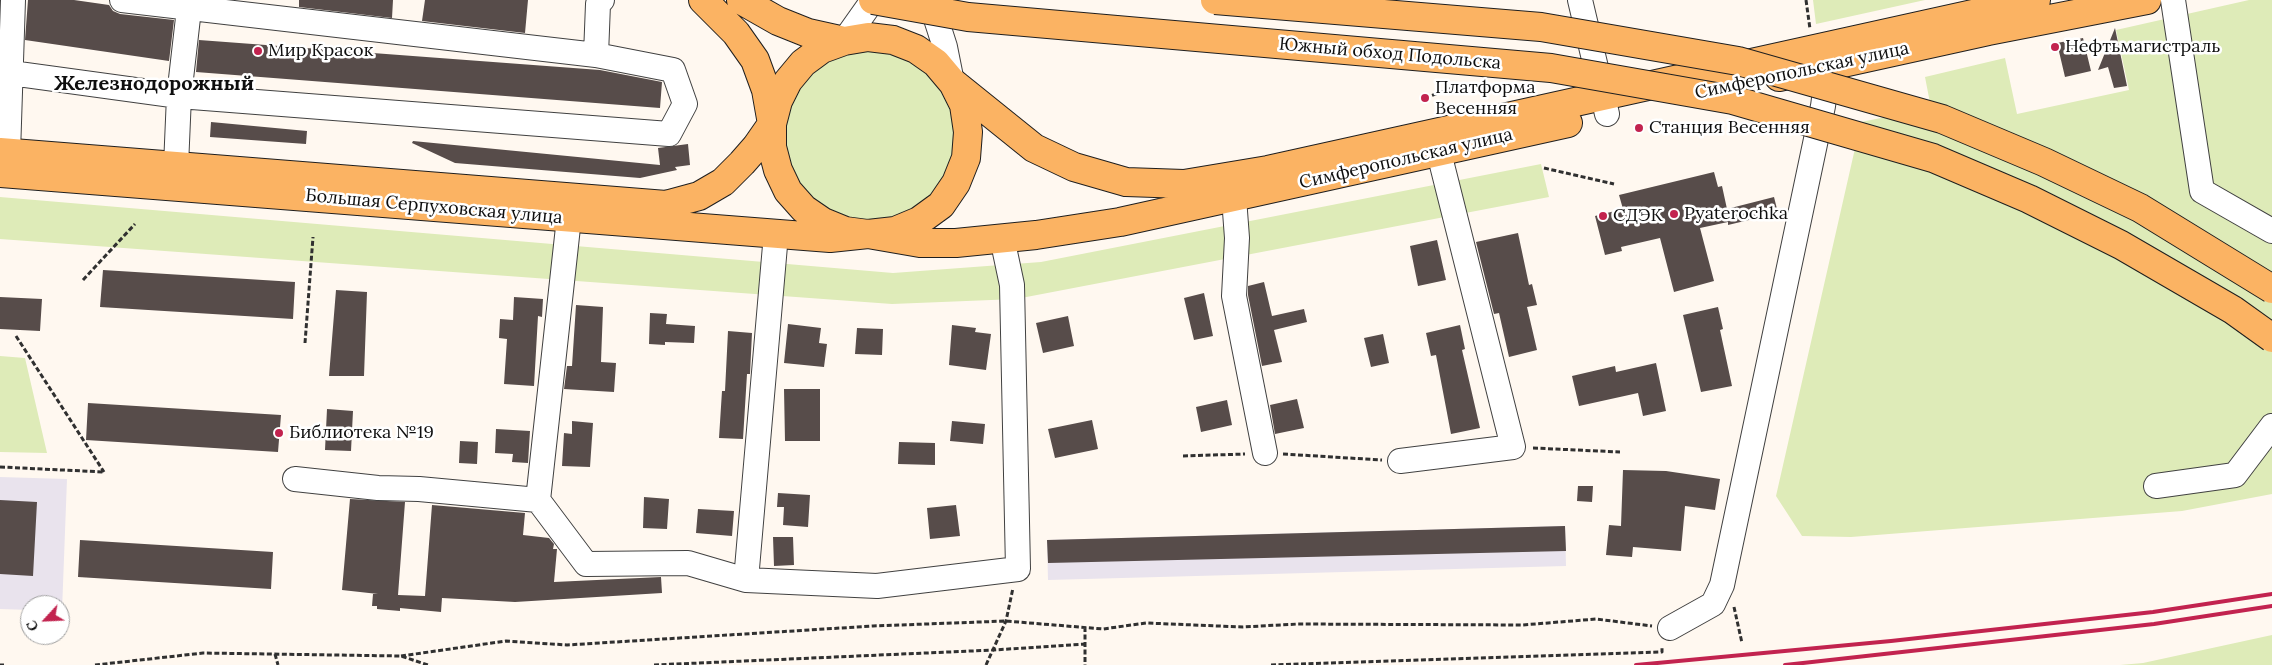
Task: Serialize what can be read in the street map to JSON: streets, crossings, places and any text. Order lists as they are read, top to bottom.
{
  "streets": {
    "main road": ["Южный обход Подольска", "Симферопольская улица", "Большая Серпуховская улица"]
  },
  "crossings": [
    ["Симферопольская улица", "Большая Серпуховская улица"]
  ],
  "districts": ["Железнодорожный"],
  "places": [
    "Нефтьмагистраль",
    "Мир Красок",
    "Платформа Весенняя",
    "Станция Весенняя",
    "Pyaterochka",
    "СДЭК",
    "Библиотека №19"
  ],
  "north": "bottom left"
}
